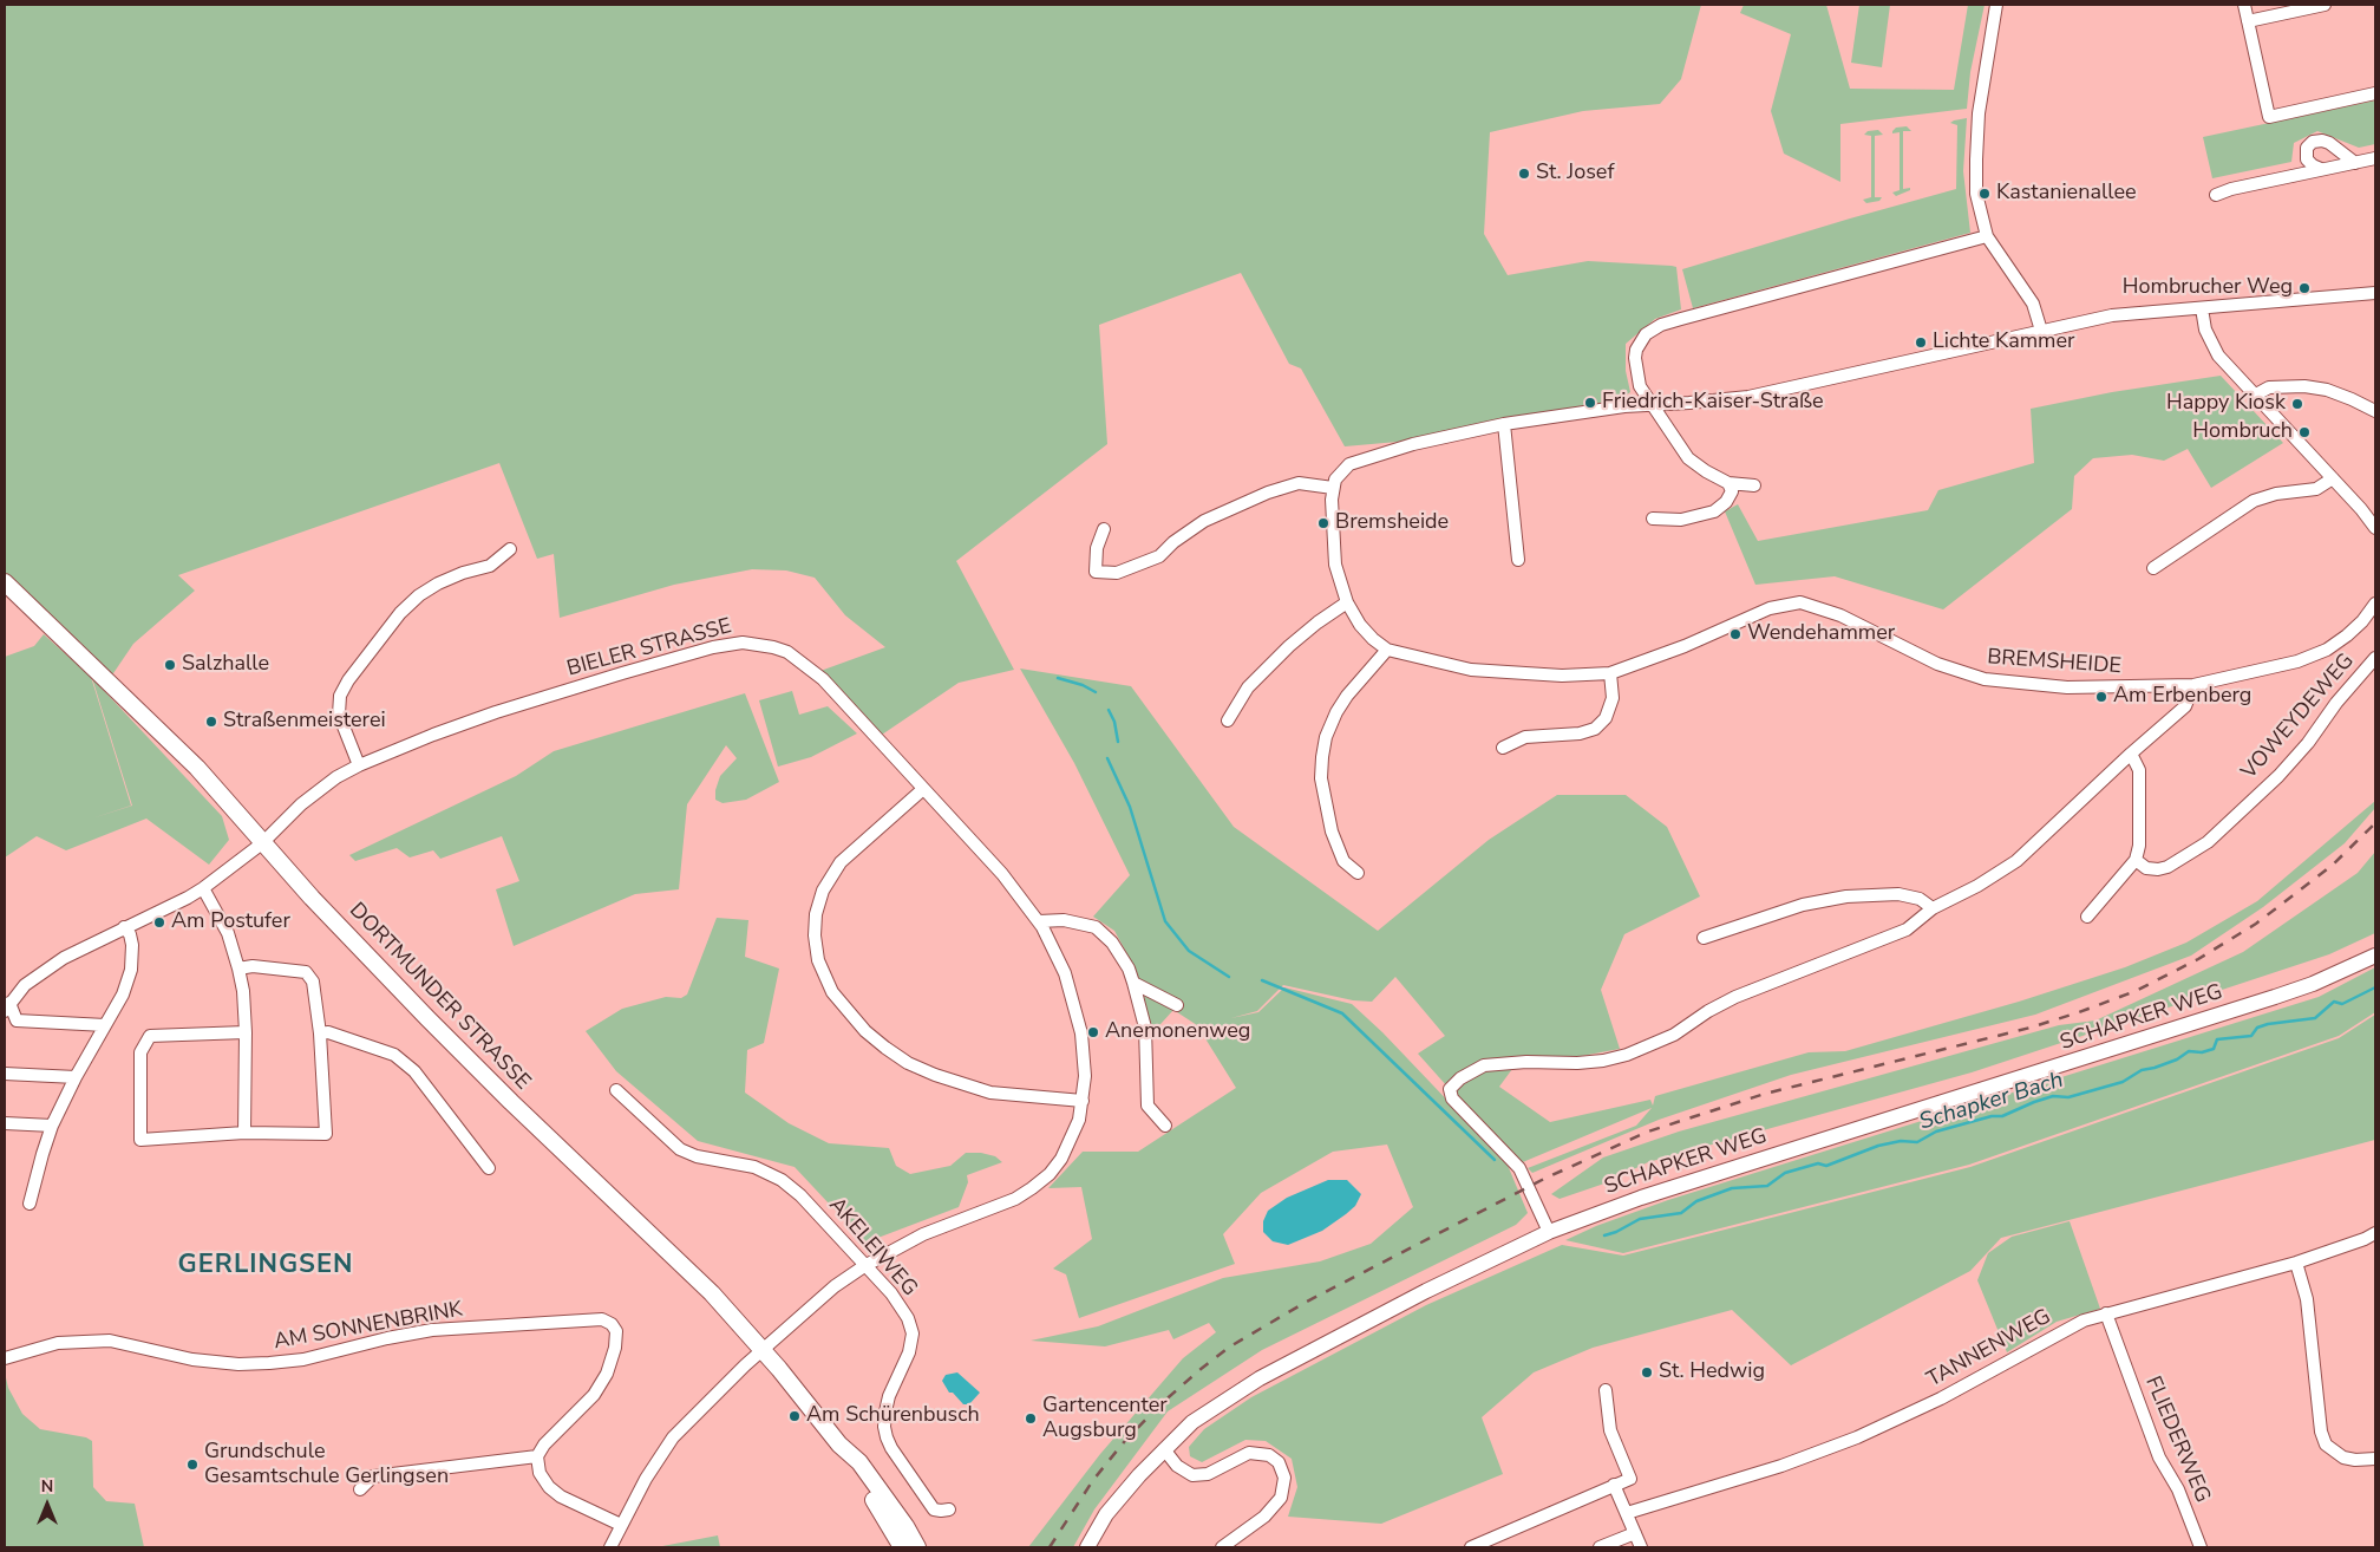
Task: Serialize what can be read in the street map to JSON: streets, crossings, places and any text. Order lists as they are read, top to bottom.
{
  "streets": {
    "main road": ["DORTMUNDER STRASSE"],
    "street": [
      "BIELER STRASSE",
      "BREMSHEIDE",
      "VOWEYDEWEG",
      "SCHAPKER WEG",
      "AKELEIWEG",
      "AM SONNENBRINK",
      "TANNENWEG",
      "FLIEDERWEG"
    ]
  },
  "crossings": [
    ["BIELER STRASSE", "DORTMUNDER STRASSE"],
    ["BIELER STRASSE", "AKELEIWEG"],
    ["TANNENWEG", "FLIEDERWEG"]
  ],
  "districts": ["GERLINGSEN"],
  "water": ["Schapker Bach"],
  "places": [
    "St. Josef",
    "Kastanienallee",
    "Hombrucher Weg",
    "Lichte Kammer",
    "Friedrich-Kaiser-Straße",
    "Happy Kiosk",
    "Hombruch",
    "Bremsheide",
    "Wendehammer",
    "Salzhalle",
    "Am Erbenberg",
    "Straßenmeisterei",
    "Am Postufer",
    "Anemonenweg",
    "St. Hedwig",
    "Am Schürenbusch",
    "Gartencenter Augsburg",
    "Grundschule Gesamtschule Gerlingsen"
  ],
  "north": "top"
}
